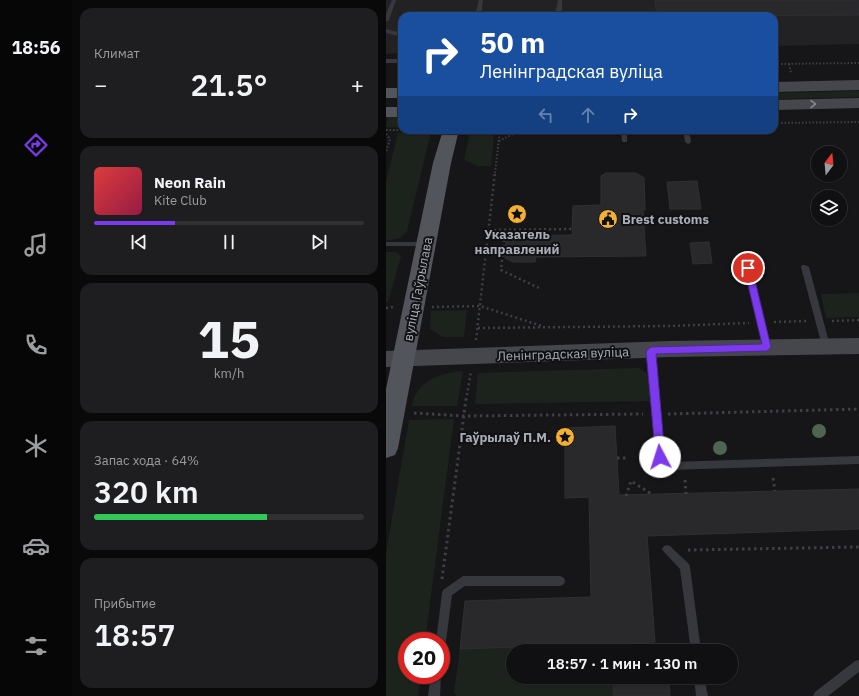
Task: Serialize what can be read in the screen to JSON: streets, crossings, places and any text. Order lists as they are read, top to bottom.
{
  "streets": {
    "main road": ["вуліца Гаўрылава", "Ленінградская вуліца"]
  },
  "crossings": [
    ["вуліца Гаўрылава", "Ленінградская вуліца"]
  ],
  "places": {
    "place": ["Указатель направлений", "Гаўрылаў П.М."],
    "public building": ["Brest customs"]
  },
  "north": "top",
  "page": {
    "tabs": "18:56",
    "tile": [
      "Климат",
      ["15", "km/h"],
      ["Запас хода · 64%", "320 km"],
      ["Прибытие", "18:57"]
    ],
    "turn": ["50 m", "Ленінградская вуліца"],
    "heat": ["−", "21.5°", "+"],
    "song": ["Neon Rain", "Kite Club"],
    "limit": "20",
    "trip": "18:57 · 1 мин · 130 m"
  }
}
